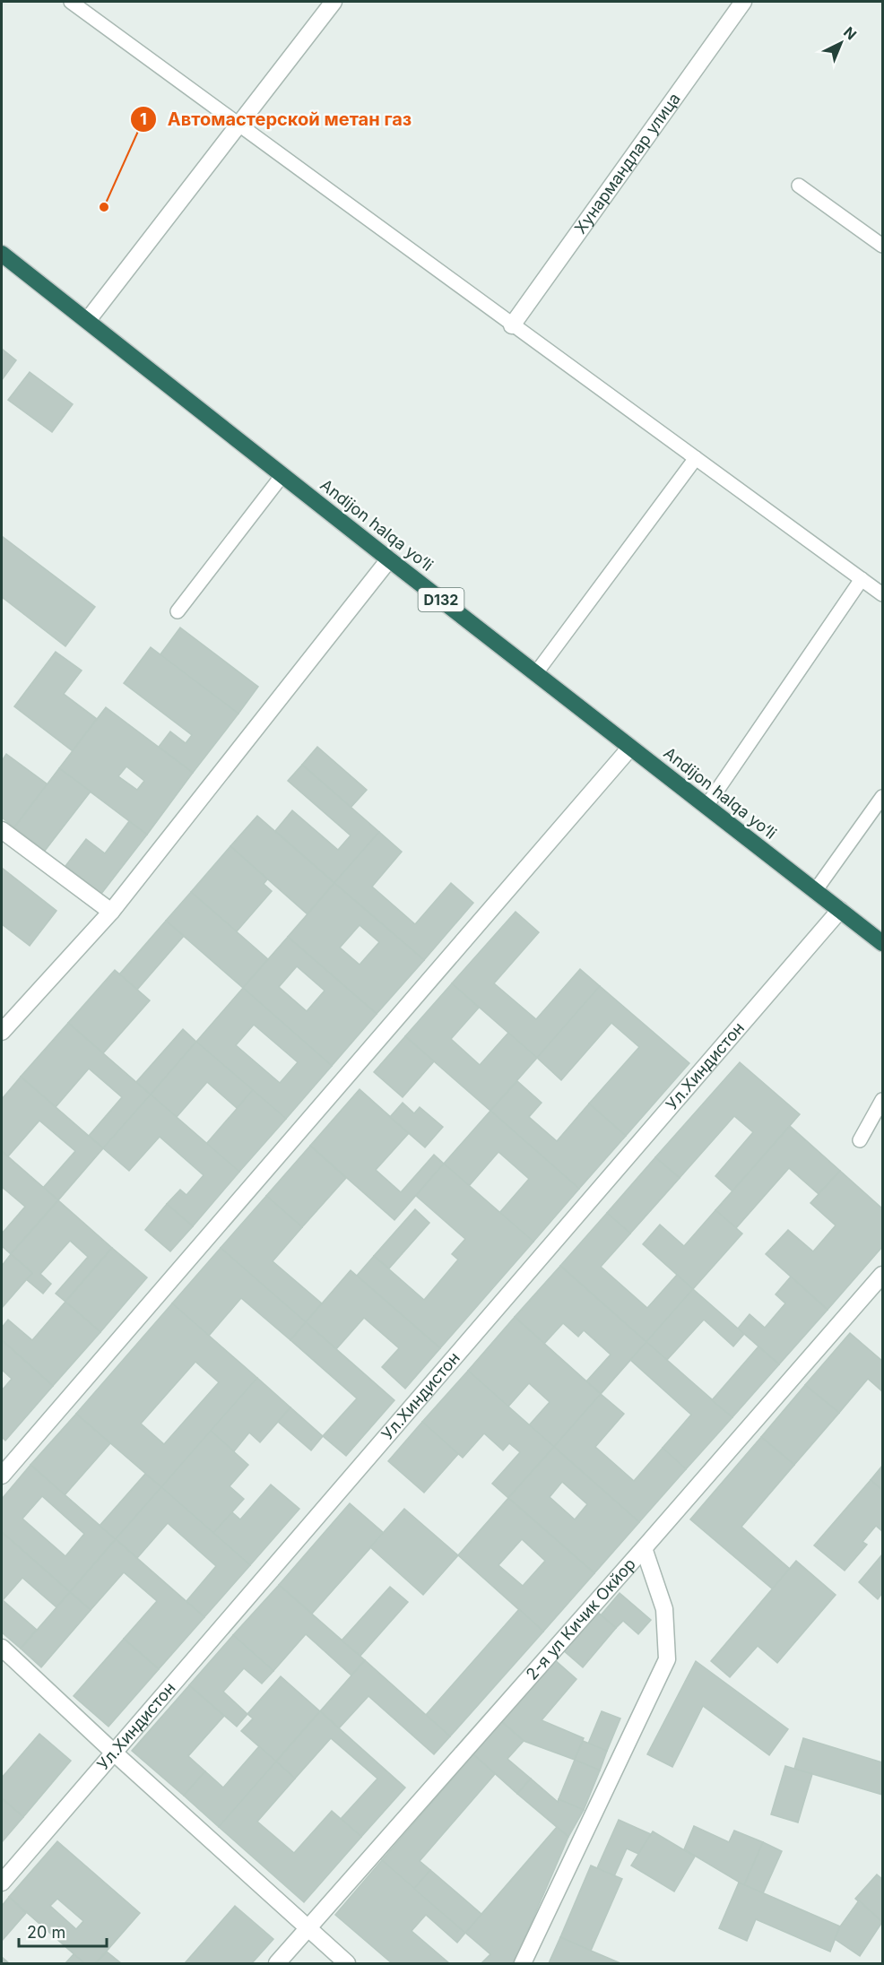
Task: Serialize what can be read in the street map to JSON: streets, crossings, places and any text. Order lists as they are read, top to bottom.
{
  "streets": {
    "highway": ["Andijon halqa yo‘li", "D132"],
    "street": ["Хунармандлар улица", "Ул.Хиндистон", "2-я ул Кичик Окйор"]
  },
  "crossings": [
    ["Andijon halqa yo‘li", "Ул.Хиндистон"]
  ],
  "places": ["Автомастерской метан газ"],
  "scale_bar": "20 m",
  "north": "top right"
}
